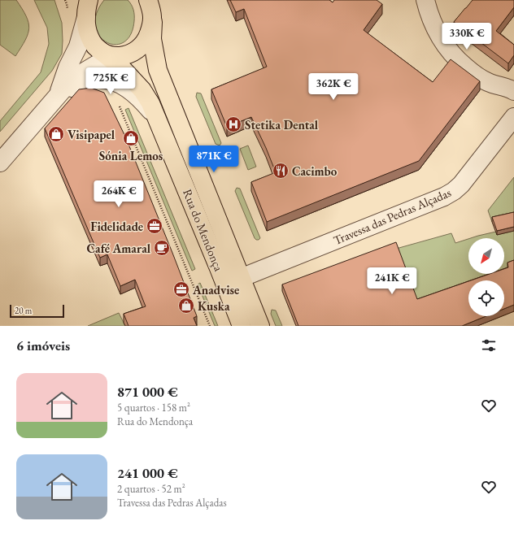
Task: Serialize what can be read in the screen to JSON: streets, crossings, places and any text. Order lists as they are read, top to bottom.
{
  "streets": {
    "main road": ["Rua do Mendonça"],
    "street": ["Travessa das Pedras Alçadas"]
  },
  "crossings": [
    ["Travessa das Pedras Alçadas", "Rua do Mendonça"]
  ],
  "places": {
    "hospital": ["Stetika Dental"],
    "shop": ["Visipapel", "Sónia Lemos", "Kuska"],
    "restaurant": ["Cacimbo"],
    "office": ["Fidelidade", "Anadvise"],
    "cafe": ["Café Amaral"]
  },
  "scale_bar": "20 m",
  "north": "bottom left",
  "page": {
    "price": [
      "330K €",
      "725K €",
      "362K €",
      "871K €",
      "264K €",
      "241K €"
    ],
    "scale": "20 m",
    "heading": "6 imóveis",
    "list": [
      {
        "name": "871 000 €",
        "note": "5 quartos · 158 m² · Rua do Mendonça"
      },
      {
        "name": "241 000 €",
        "note": "2 quartos · 52 m² · Travessa das Pedras Alçadas"
      }
    ]
  }
}
